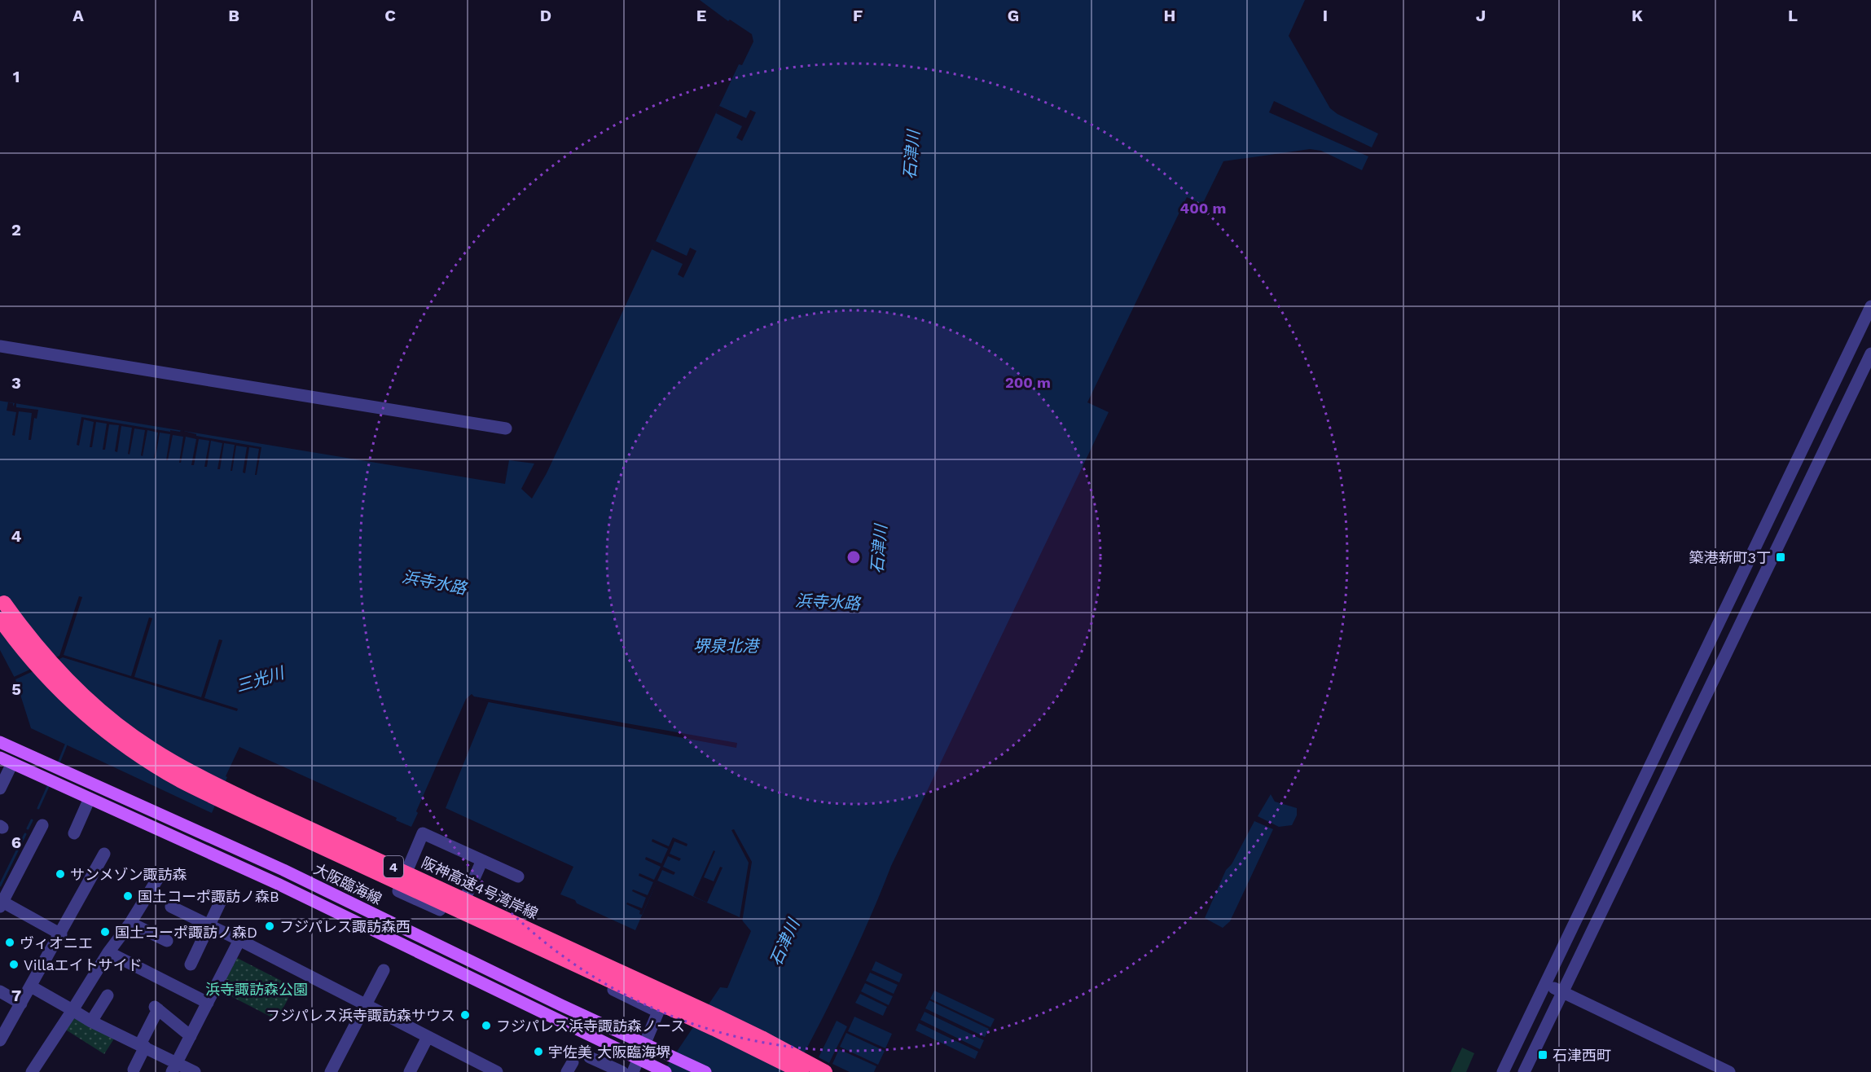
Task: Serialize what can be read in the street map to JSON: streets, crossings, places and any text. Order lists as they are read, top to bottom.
{
  "streets": {
    "highway": ["4", "阪神高速4号湾岸線"],
    "main road": ["大阪臨海線"]
  },
  "water": [
    "石津川",
    "浜寺水路",
    "堺泉北港",
    "三光川"
  ],
  "parks": ["浜寺諏訪森公園"],
  "places": {
    "transit": ["築港新町3丁", "石津西町"],
    "other": [
      "サンメゾン諏訪森",
      "国土コーポ諏訪ノ森B",
      "フジパレス諏訪森西",
      "国土コーポ諏訪ノ森D",
      "ヴィオニエ",
      "Villaエイトサイド",
      "フジパレス浜寺諏訪森サウス",
      "フジパレス浜寺諏訪森ノース",
      "宇佐美 大阪臨海堺"
    ]
  },
  "grid": {
    "columns": [
      "A",
      "B",
      "C",
      "D",
      "E",
      "F",
      "G",
      "H",
      "I",
      "J",
      "K",
      "L"
    ],
    "rows": [
      "1",
      "2",
      "3",
      "4",
      "5",
      "6",
      "7"
    ]
  },
  "rings": ["400 m", "200 m"]
}
